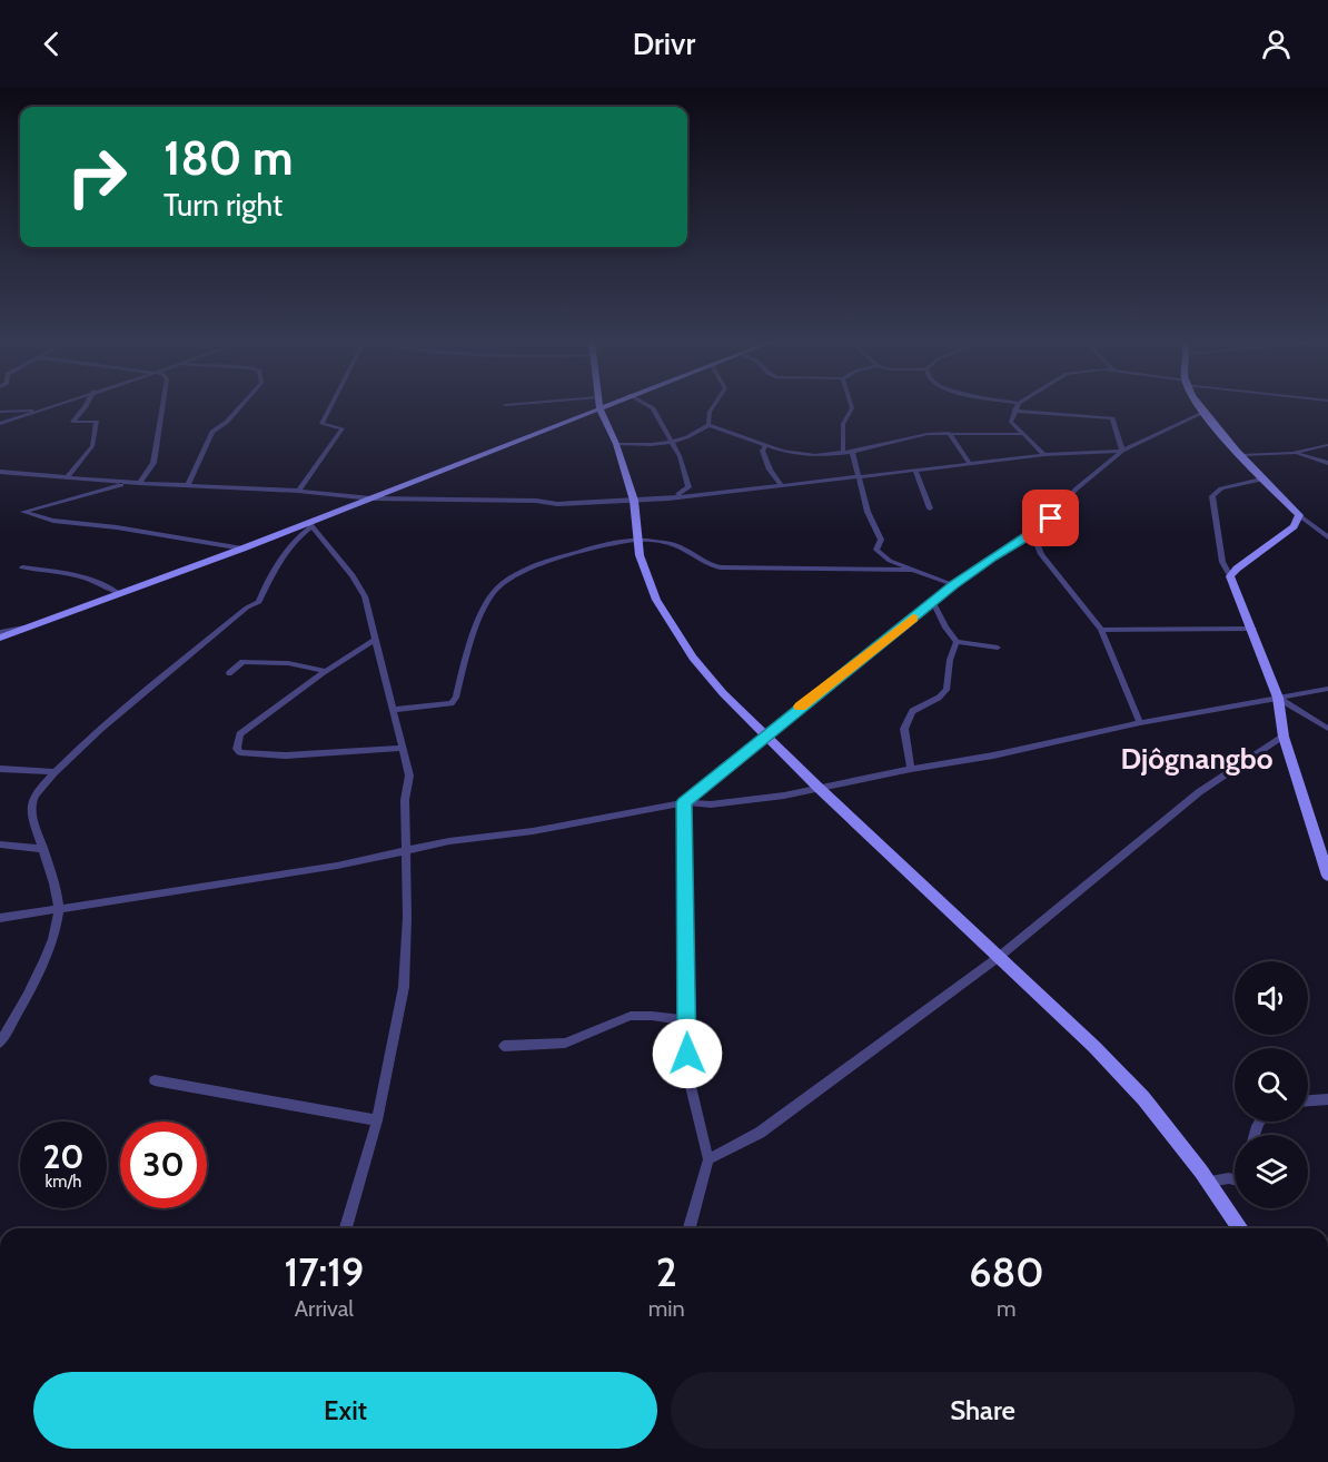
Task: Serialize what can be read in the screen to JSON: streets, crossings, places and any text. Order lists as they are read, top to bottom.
{
  "districts": ["Djôgnangbo"],
  "page": {
    "header": "Drivr",
    "turn": ["180 m", "Turn right"],
    "speed": "20 km/h",
    "limit": "30",
    "eta": [
      "17:19",
      "Arrival",
      "2",
      "min",
      "680",
      "m"
    ],
    "buttons": ["Exit", "Share"]
  }
}
